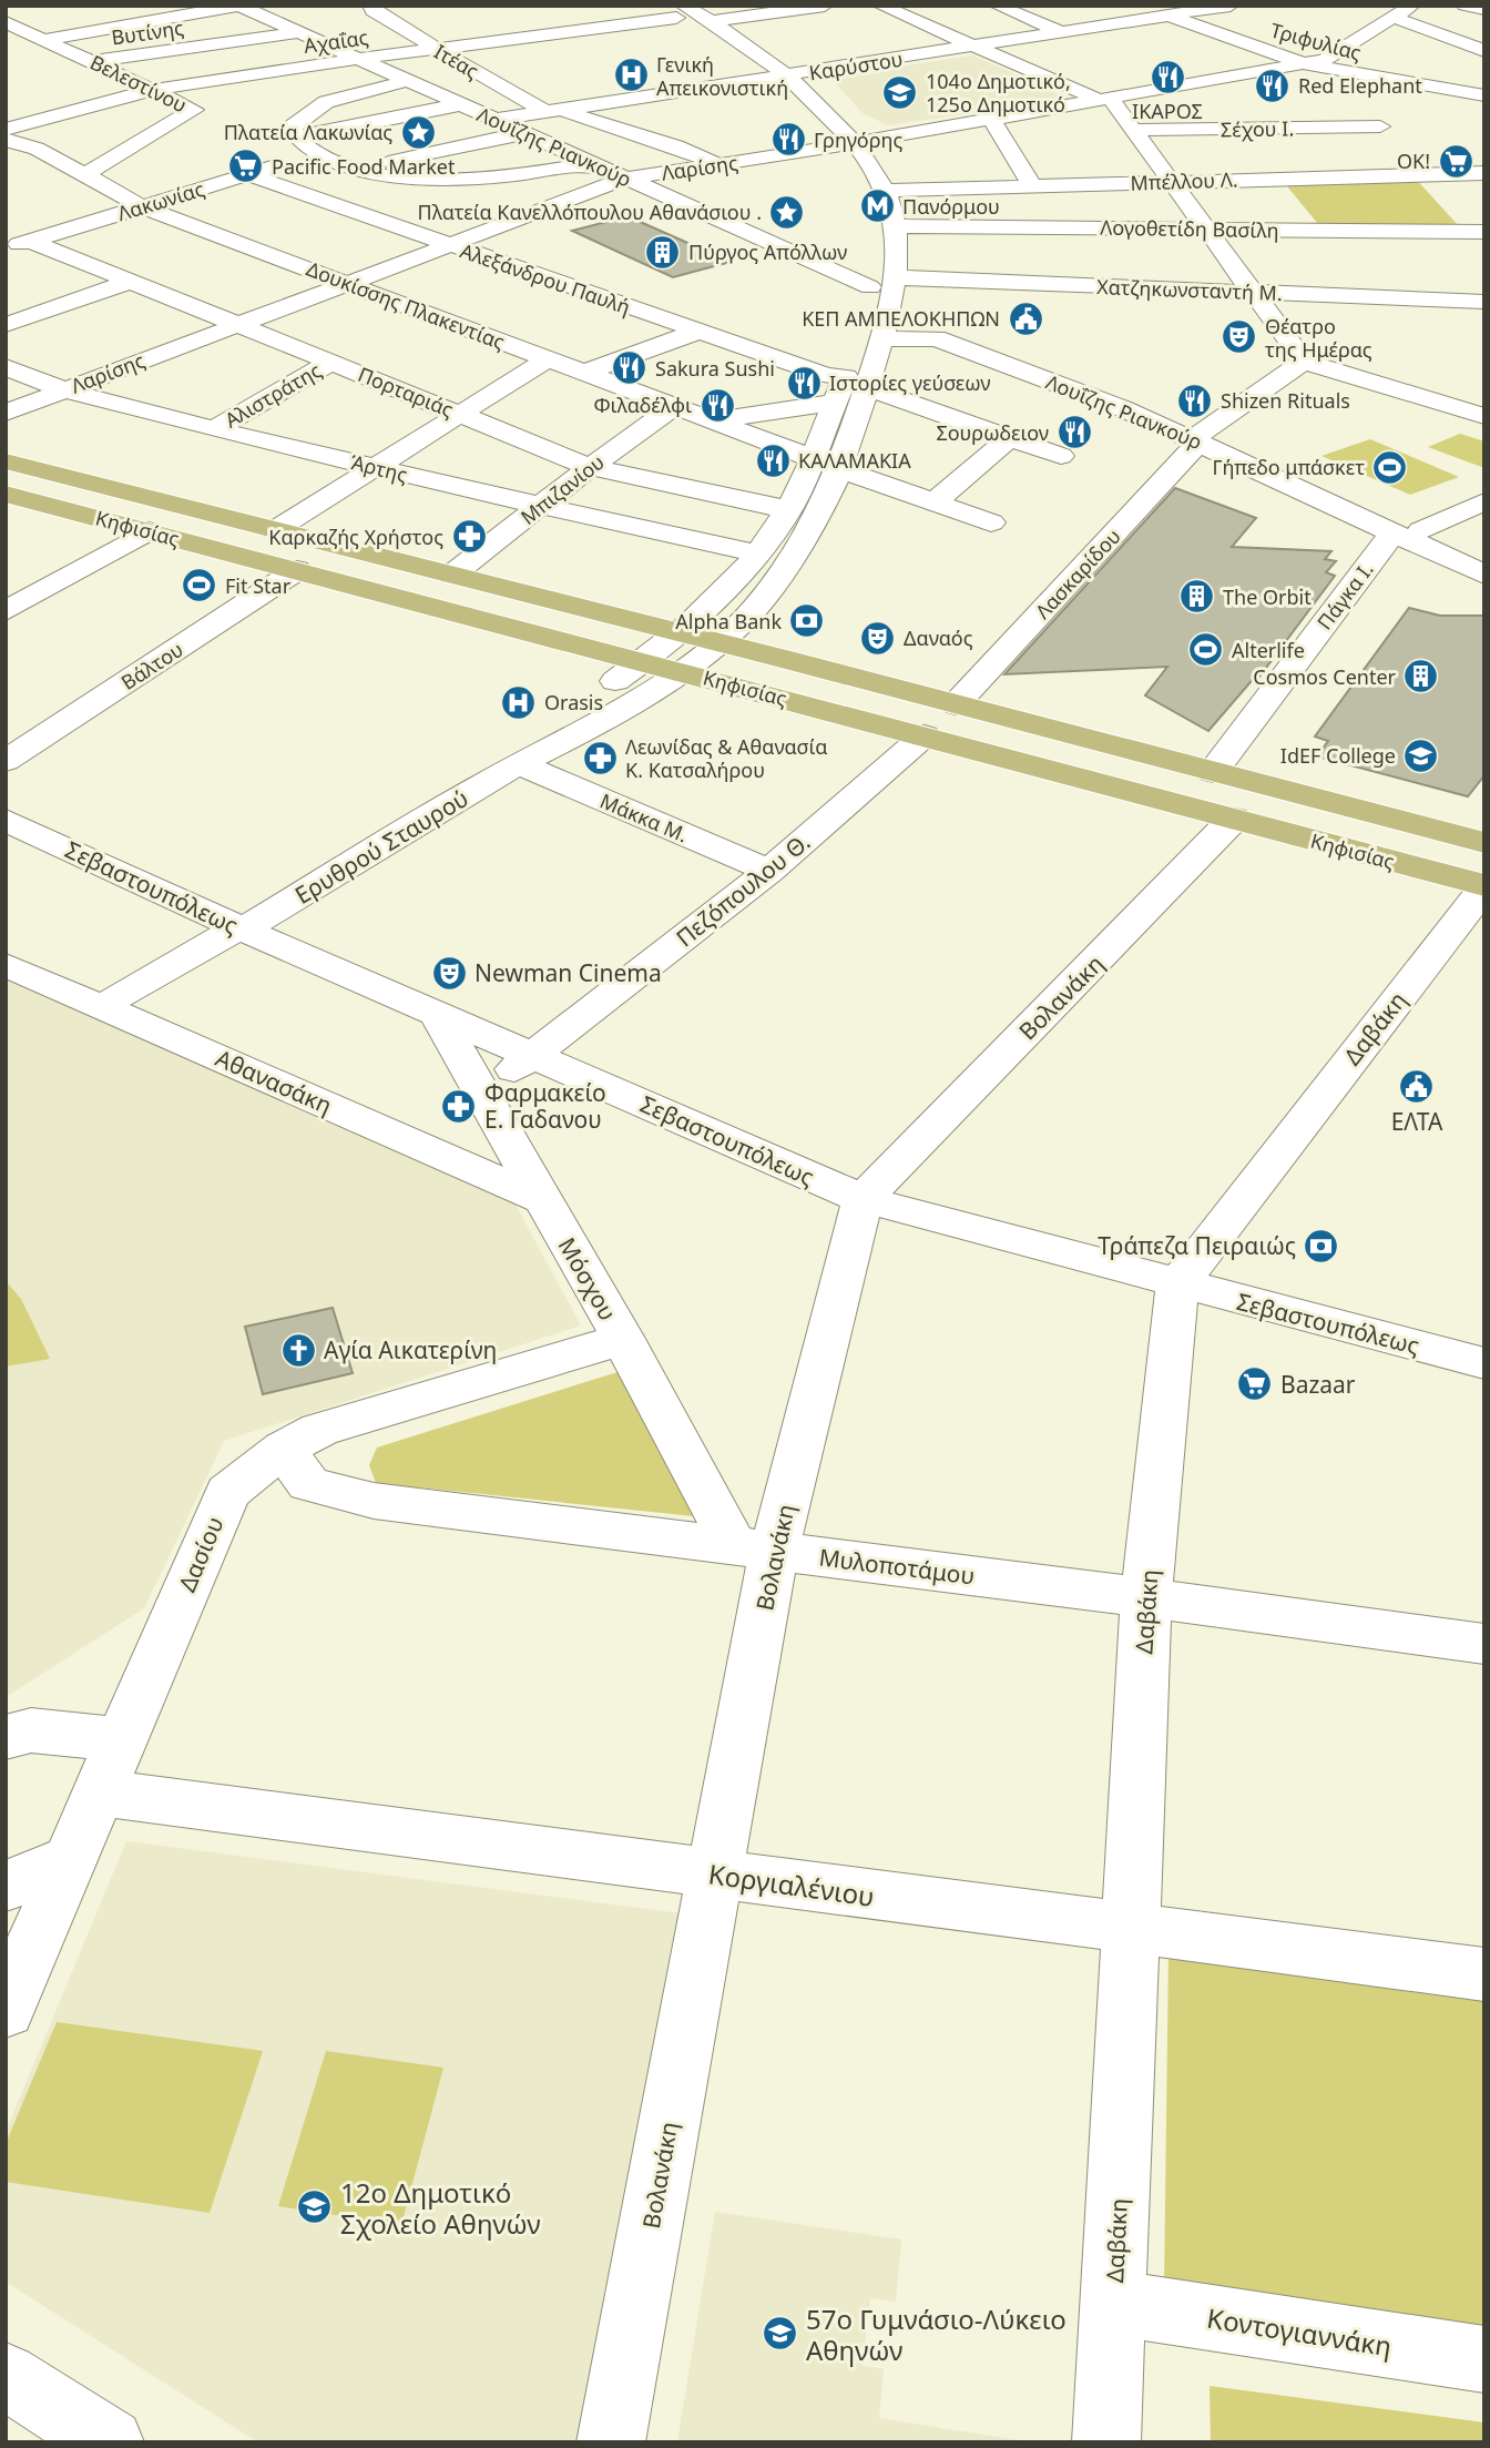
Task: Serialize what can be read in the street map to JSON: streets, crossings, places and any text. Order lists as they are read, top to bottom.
{
  "streets": {
    "main road": ["Κηφισίας"],
    "street": [
      "Βυτίνης",
      "Αχαΐας",
      "Τριφυλίας",
      "Ιτέας",
      "Καρύστου",
      "Βελεστίνου",
      "Σέχου Ι.",
      "Λουΐζης Ριανκούρ",
      "Λαρίσης",
      "Μπέλλου Λ.",
      "Λακωνίας",
      "Λογοθετίδη Βασίλη",
      "Αλεξάνδρου Παυλή",
      "Χατζηκωνσταντή Μ.",
      "Δουκίσσης Πλακεντίας",
      "Πορταριάς",
      "Αλιστράτης",
      "Άρτης",
      "Μπιζανίου",
      "Λασκαρίδου",
      "Πάγκα Ι.",
      "Βάλτου",
      "Μάκκα Μ.",
      "Ερυθρού Σταυρού",
      "Σεβαστουπόλεως",
      "Πεζόπουλου Θ.",
      "Βολανάκη",
      "Δαβάκη",
      "Αθανασάκη",
      "Μόσχου",
      "Δασίου",
      "Μυλοποτάμου",
      "Κοργιαλένιου",
      "Κοντογιαννάκη"
    ]
  },
  "crossings": [
    ["Βυτίνης", "Βελεστίνου"],
    ["Βυτίνης", "Λουΐζης Ριανκούρ"],
    ["Αχαΐας", "Ιτέας"],
    ["Αχαΐας", "Βελεστίνου"],
    ["Αχαΐας", "Λουΐζης Ριανκούρ"],
    ["Τριφυλίας", "Καρύστου"],
    ["Τριφυλίας", "Λαρίσης"],
    ["Ιτέας", "Καρύστου"],
    ["Ιτέας", "Λαρίσης"],
    ["Καρύστου", "Λουΐζης Ριανκούρ"],
    ["Βελεστίνου", "Δουκίσσης Πλακεντίας"],
    ["Λουΐζης Ριανκούρ", "Λαρίσης"],
    ["Λουΐζης Ριανκούρ", "Χατζηκωνσταντή Μ."],
    ["Λουΐζης Ριανκούρ", "Λασκαρίδου"],
    ["Λουΐζης Ριανκούρ", "Πάγκα Ι."],
    ["Λαρίσης", "Αλεξάνδρου Παυλή"],
    ["Λαρίσης", "Δουκίσσης Πλακεντίας"],
    ["Λαρίσης", "Πορταριάς"],
    ["Λαρίσης", "Άρτης"],
    ["Λακωνίας", "Αλεξάνδρου Παυλή"],
    ["Λακωνίας", "Δουκίσσης Πλακεντίας"],
    ["Λακωνίας", "Πορταριάς"],
    ["Δουκίσσης Πλακεντίας", "Μπιζανίου"],
    ["Πορταριάς", "Αλιστράτης"],
    ["Πορταριάς", "Μπιζανίου"],
    ["Αλιστράτης", "Άρτης"],
    ["Άρτης", "Μπιζανίου"],
    ["Μπιζανίου", "Κηφισίας"],
    ["Κηφισίας", "Λασκαρίδου"],
    ["Κηφισίας", "Πάγκα Ι."],
    ["Κηφισίας", "Βάλτου"],
    ["Κηφισίας", "Ερυθρού Σταυρού"],
    ["Κηφισίας", "Πεζόπουλου Θ."],
    ["Κηφισίας", "Βολανάκη"],
    ["Κηφισίας", "Δαβάκη"],
    ["Μάκκα Μ.", "Ερυθρού Σταυρού"],
    ["Μάκκα Μ.", "Πεζόπουλου Θ."],
    ["Ερυθρού Σταυρού", "Σεβαστουπόλεως"],
    ["Ερυθρού Σταυρού", "Αθανασάκη"],
    ["Σεβαστουπόλεως", "Πεζόπουλου Θ."],
    ["Σεβαστουπόλεως", "Βολανάκη"],
    ["Σεβαστουπόλεως", "Δαβάκη"],
    ["Σεβαστουπόλεως", "Μόσχου"],
    ["Πεζόπουλου Θ.", "Μόσχου"],
    ["Βολανάκη", "Μόσχου"],
    ["Βολανάκη", "Μυλοποτάμου"],
    ["Βολανάκη", "Κοργιαλένιου"],
    ["Δαβάκη", "Μυλοποτάμου"],
    ["Δαβάκη", "Κοργιαλένιου"],
    ["Δαβάκη", "Κοντογιαννάκη"],
    ["Αθανασάκη", "Μόσχου"],
    ["Μόσχου", "Δασίου"],
    ["Μόσχου", "Μυλοποτάμου"],
    ["Δασίου", "Μυλοποτάμου"],
    ["Δασίου", "Κοργιαλένιου"]
  ],
  "places": {
    "hospital": ["Γενική Απεικονιστική", "Orasis"],
    "restaurant": [
      "ΙΚΑΡΟΣ",
      "Red Elephant",
      "Γρηγόρης",
      "Sakura Sushi",
      "Ιστορίες γεύσεων",
      "Shizen Rituals",
      "Φιλαδέλφι",
      "Σουρωδειον",
      "ΚΑΛΑΜΑΚΙΑ"
    ],
    "school or university": [
      "104ο Δημοτικό, 125ο Δημοτικό",
      "IdEF College",
      "12ο Δημοτικό Σχολείο Αθηνών",
      "57ο Γυμνάσιο-Λύκειο Αθηνών"
    ],
    "place": ["Πλατεία Λακωνίας", "Πλατεία Κανελλόπουλου Αθανάσιου ."],
    "supermarket": ["OK!", "Pacific Food Market", "Bazaar"],
    "metro station": ["Πανόρμου"],
    "building": ["Πύργος Απόλλων", "The Orbit", "Cosmos Center"],
    "public building": ["ΚΕΠ ΑΜΠΕΛΟΚΗΠΩΝ", "ΕΛΤΑ"],
    "theatre": ["Θέατρο της Ημέρας", "Δαναός", "Newman Cinema"],
    "sports": ["Γήπεδο μπάσκετ", "Fit Star", "Alterlife"],
    "pharmacy": ["Καρκαζής Χρήστος", "Λεωνίδας & Αθανασία Κ. Κατσαλήρου", "Φαρμακείο Ε. Γαδανου"],
    "bank": ["Alpha Bank", "Τράπεζα Πειραιώς"],
    "church": ["Αγία Αικατερίνη"]
  }
}
